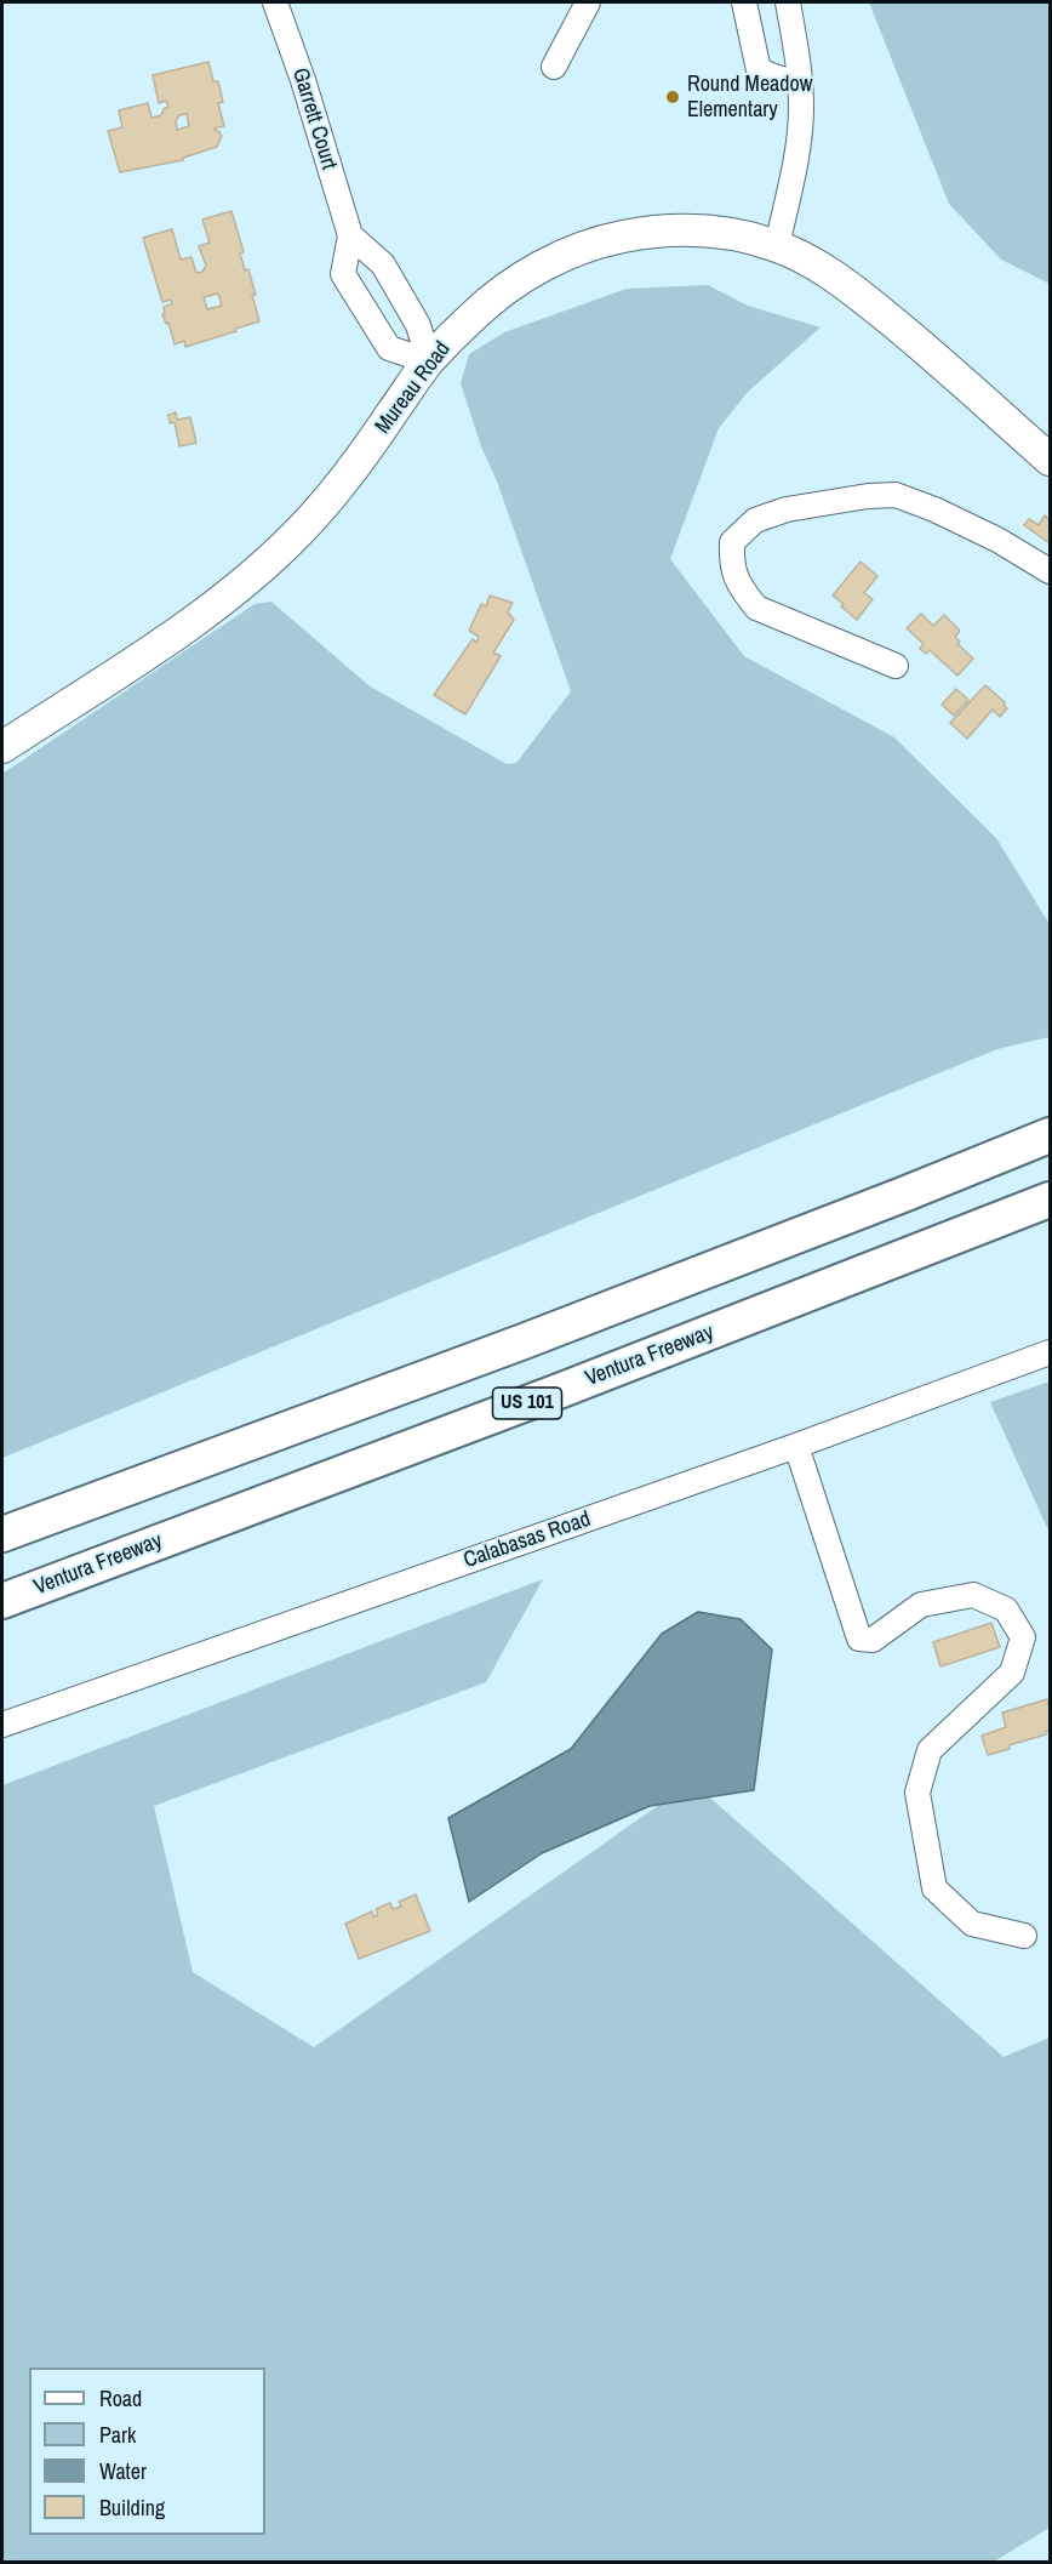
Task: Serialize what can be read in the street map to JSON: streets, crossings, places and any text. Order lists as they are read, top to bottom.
{
  "streets": {
    "highway": ["Ventura Freeway", "US 101"],
    "main road": ["Mureau Road"],
    "street": ["Garrett Court", "Calabasas Road"]
  },
  "crossings": [
    ["Garrett Court", "Mureau Road"]
  ],
  "places": ["Round Meadow Elementary"],
  "legend": [
    "Road",
    "Park",
    "Water",
    "Building"
  ]
}
